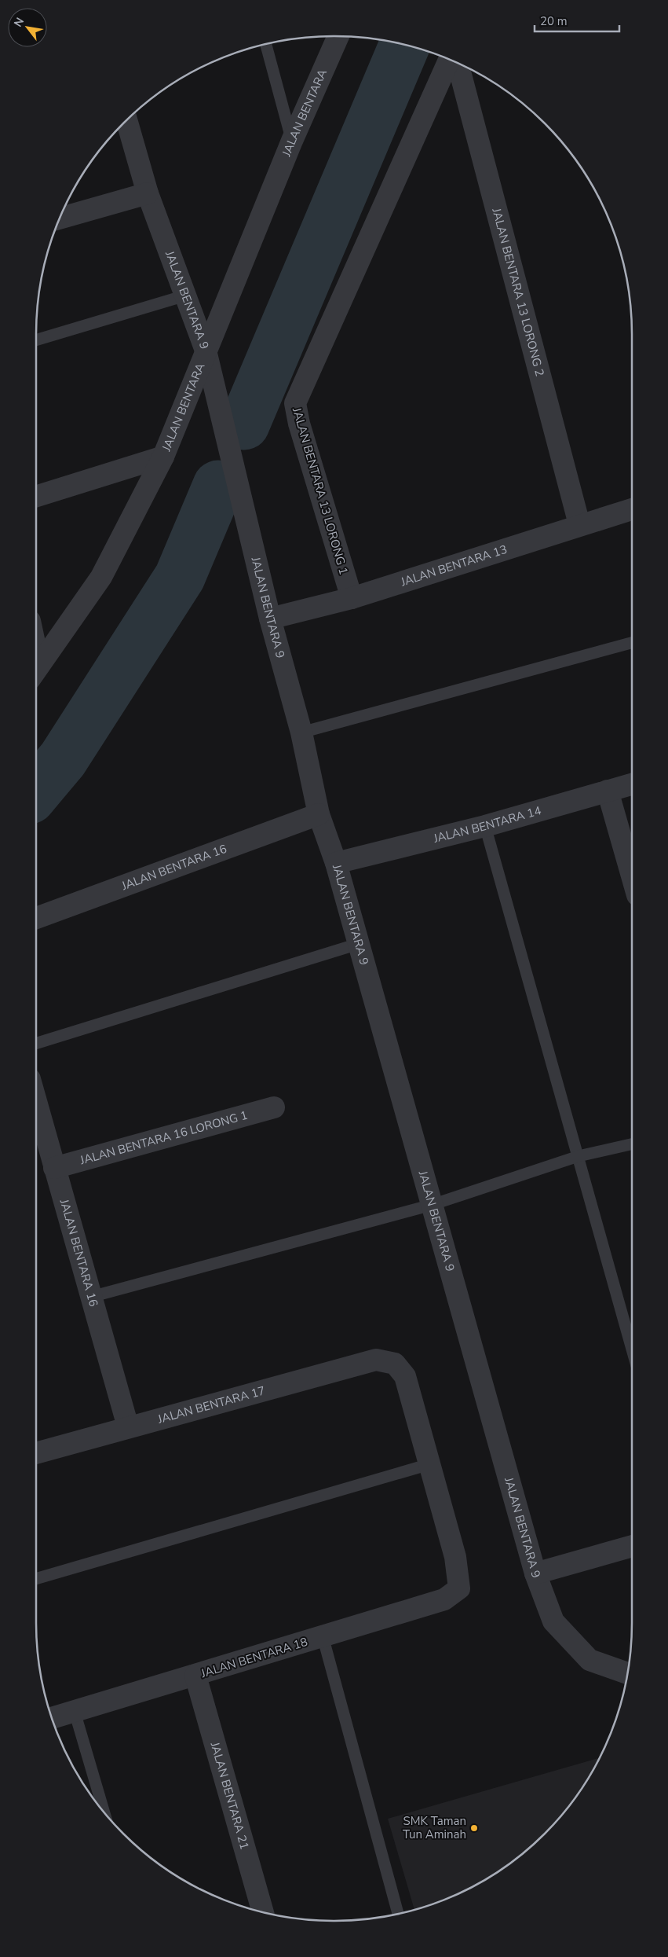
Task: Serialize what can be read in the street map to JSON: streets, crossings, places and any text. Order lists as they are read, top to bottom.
{
  "streets": {
    "street": [
      "JALAN BENTARA",
      "JALAN BENTARA 13 LORONG 2",
      "JALAN BENTARA 9",
      "JALAN BENTARA 13 LORONG 1",
      "JALAN BENTARA 13",
      "JALAN BENTARA 14",
      "JALAN BENTARA 16",
      "JALAN BENTARA 16 LORONG 1",
      "JALAN BENTARA 17",
      "JALAN BENTARA 18",
      "JALAN BENTARA 21"
    ]
  },
  "crossings": [
    ["JALAN BENTARA", "JALAN BENTARA 9"],
    ["JALAN BENTARA 13 LORONG 2", "JALAN BENTARA 13"],
    ["JALAN BENTARA 9", "JALAN BENTARA 13"],
    ["JALAN BENTARA 9", "JALAN BENTARA 14"],
    ["JALAN BENTARA 9", "JALAN BENTARA 16"],
    ["JALAN BENTARA 13 LORONG 1", "JALAN BENTARA 13"],
    ["JALAN BENTARA 16", "JALAN BENTARA 16 LORONG 1"],
    ["JALAN BENTARA 16", "JALAN BENTARA 17"],
    ["JALAN BENTARA 17", "JALAN BENTARA 18"],
    ["JALAN BENTARA 18", "JALAN BENTARA 21"]
  ],
  "places": ["SMK Taman Tun Aminah"],
  "scale_bar": "20 m",
  "north": "top left"
}
